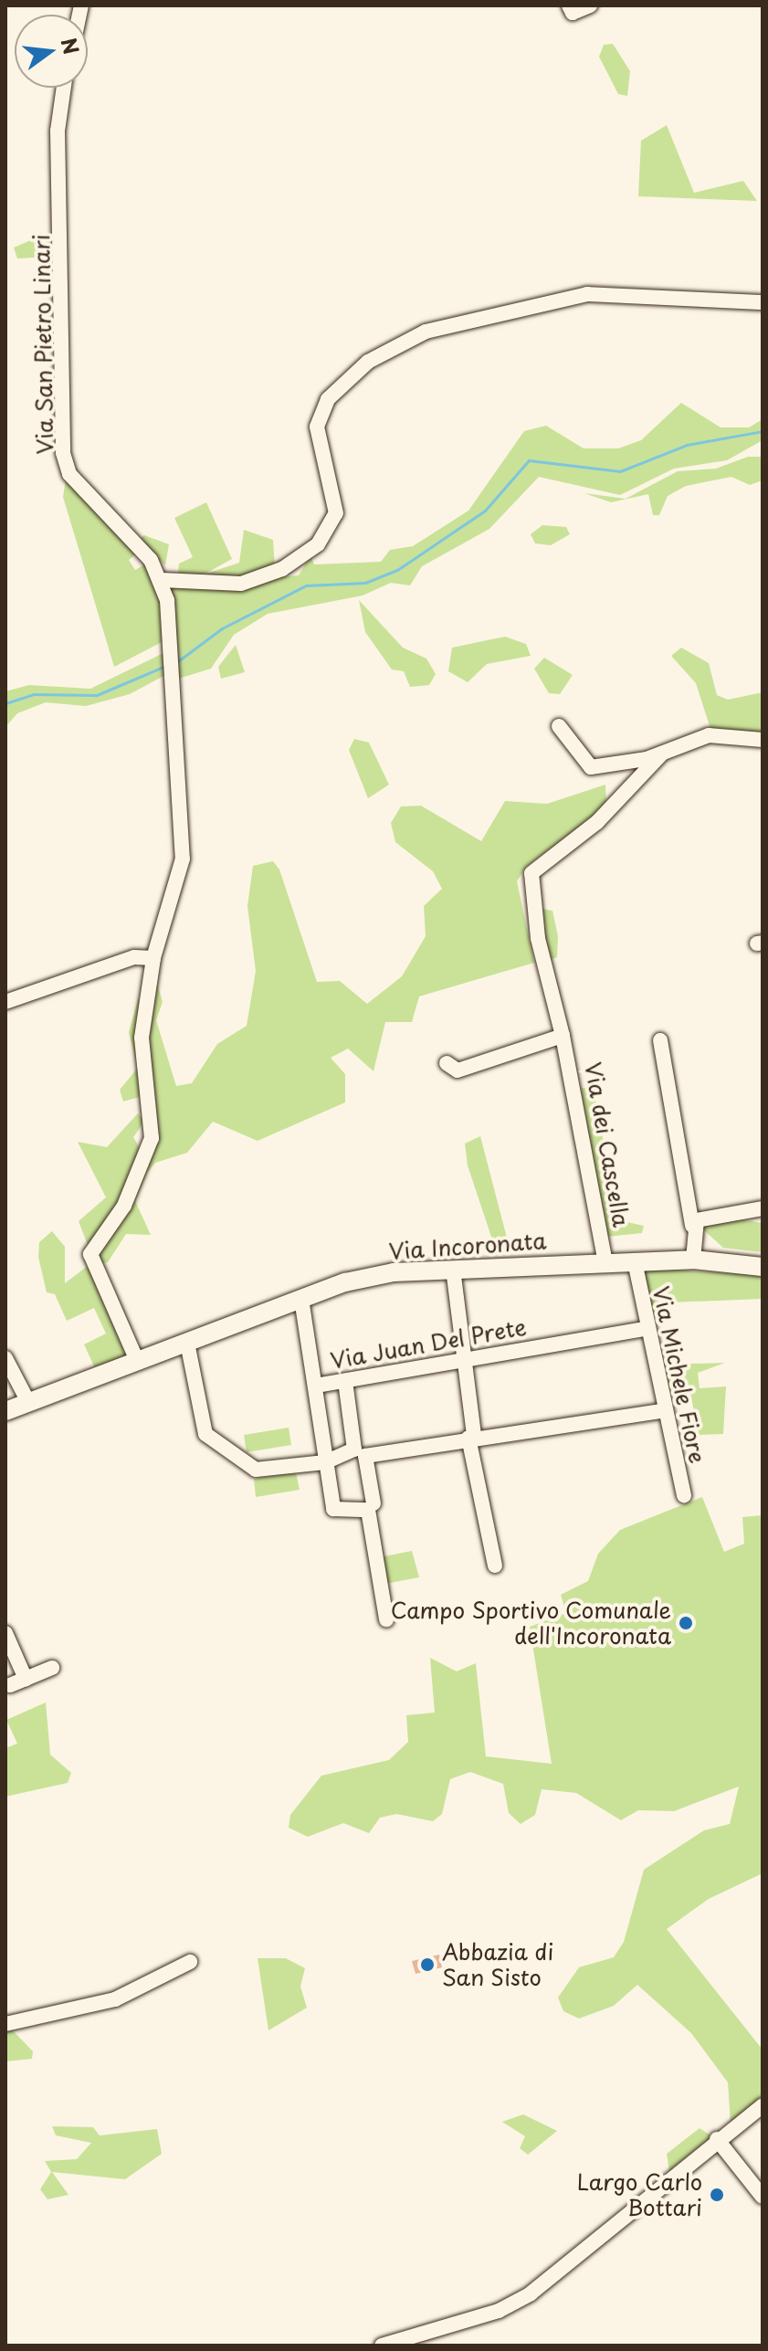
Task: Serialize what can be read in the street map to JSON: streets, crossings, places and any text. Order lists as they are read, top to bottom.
{
  "streets": {
    "main road": ["Via Incoronata"],
    "street": [
      "Via San Pietro Linari",
      "Via dei Cascella",
      "Via Juan Del Prete",
      "Via Michele Fiore"
    ]
  },
  "crossings": [
    ["Via dei Cascella", "Via Incoronata"],
    ["Via Incoronata", "Via Michele Fiore"],
    ["Via Juan Del Prete", "Via Michele Fiore"]
  ],
  "places": ["Campo Sportivo Comunale dell'Incoronata", "Abbazia di San Sisto", "Largo Carlo Bottari"],
  "north": "right"
}
